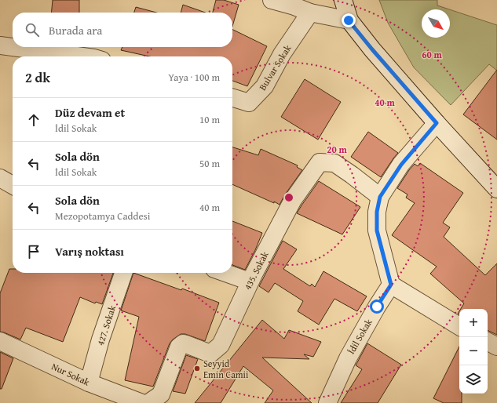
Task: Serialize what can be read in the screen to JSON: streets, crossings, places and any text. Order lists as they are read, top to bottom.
{
  "streets": {
    "street": [
      "Bulvar Sokak",
      "435. Sokak",
      "427. Sokak",
      "İdil Sokak",
      "Nur Sokak"
    ]
  },
  "crossings": [
    ["427. Sokak", "Nur Sokak"]
  ],
  "places": ["Seyyid Emin Camii"],
  "north": "bottom right",
  "page": {
    "search": "Burada ara",
    "heading": ["2 dk", "Yaya · 100 m"],
    "list": [
      ["Düz devam et", "İdil Sokak", "10 m"],
      ["Sola dön", "İdil Sokak", "50 m"],
      ["Sola dön", "Mezopotamya Caddesi", "40 m"],
      "Varış noktası"
    ],
    "map_buttons": ["+", "−"]
  },
  "rings": ["60 m", "40 m", "20 m"]
}
